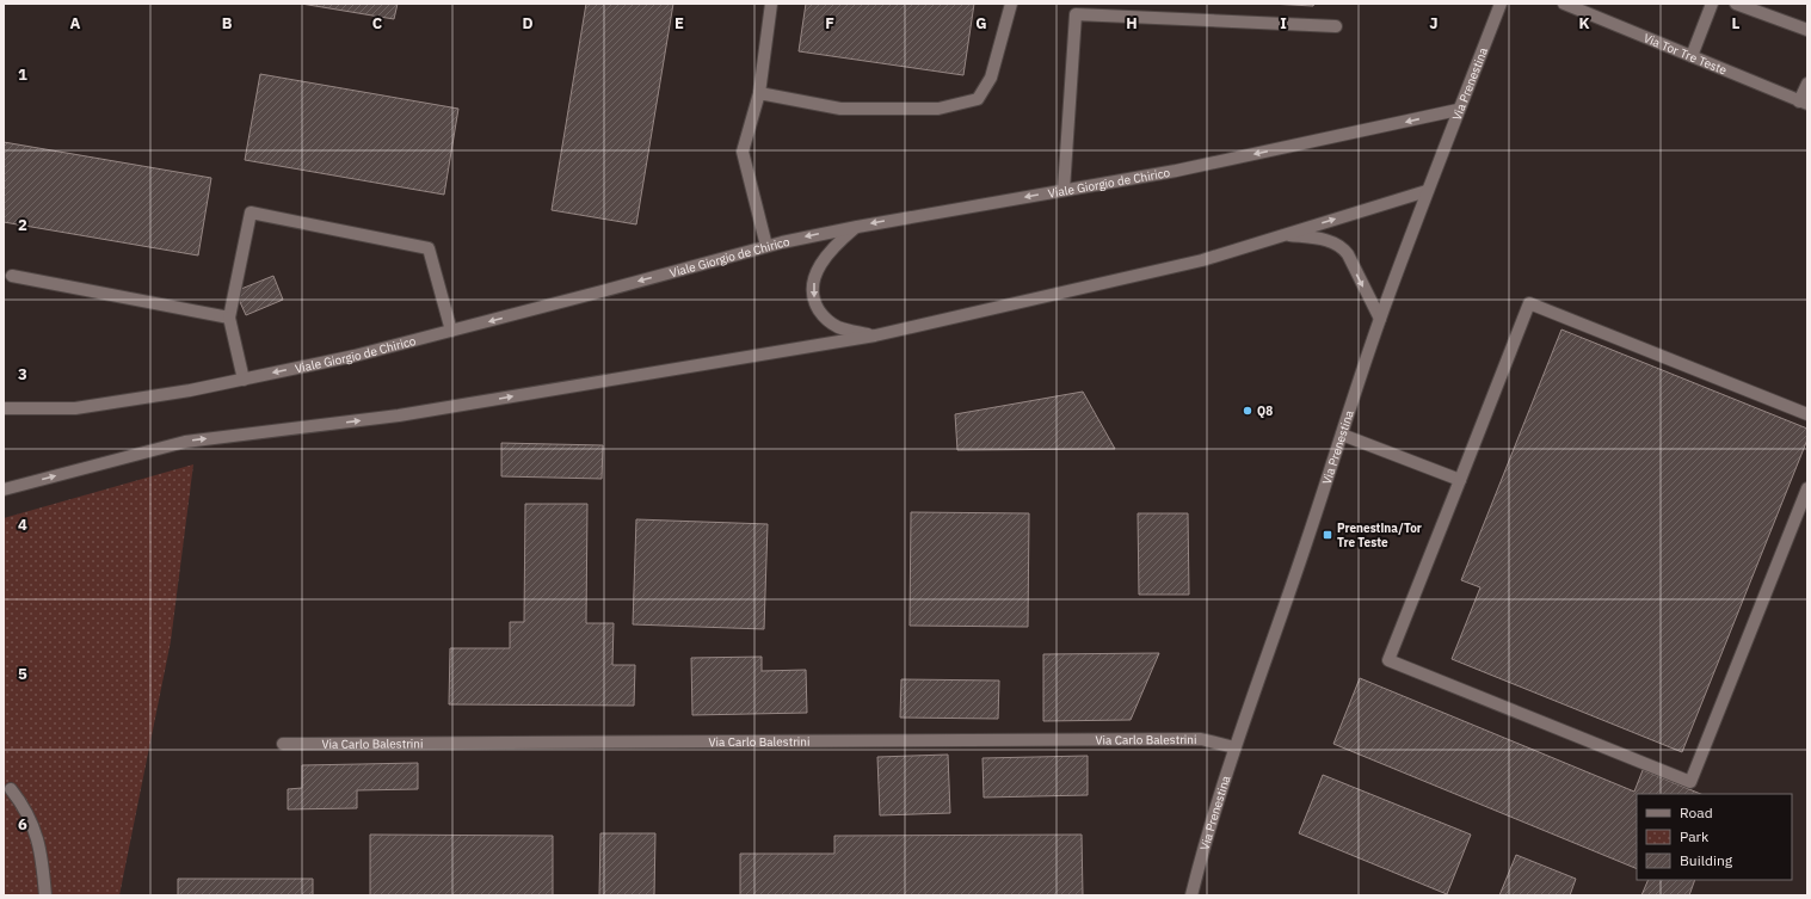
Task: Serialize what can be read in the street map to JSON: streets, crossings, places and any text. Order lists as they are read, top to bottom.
{
  "streets": {
    "street": [
      "Via Tor Tre Teste",
      "Via Prenestina",
      "Viale Giorgio de Chirico",
      "Via Carlo Balestrini"
    ]
  },
  "crossings": [
    ["Via Prenestina", "Viale Giorgio de Chirico"],
    ["Via Prenestina", "Via Carlo Balestrini"]
  ],
  "places": {
    "other": ["Q8"],
    "transit": ["Prenestina/Tor Tre Teste"]
  },
  "legend": ["Road", "Park", "Building"],
  "grid": {
    "columns": [
      "A",
      "B",
      "C",
      "D",
      "E",
      "F",
      "G",
      "H",
      "I",
      "J",
      "K",
      "L"
    ],
    "rows": [
      "1",
      "2",
      "3",
      "4",
      "5",
      "6"
    ]
  }
}
